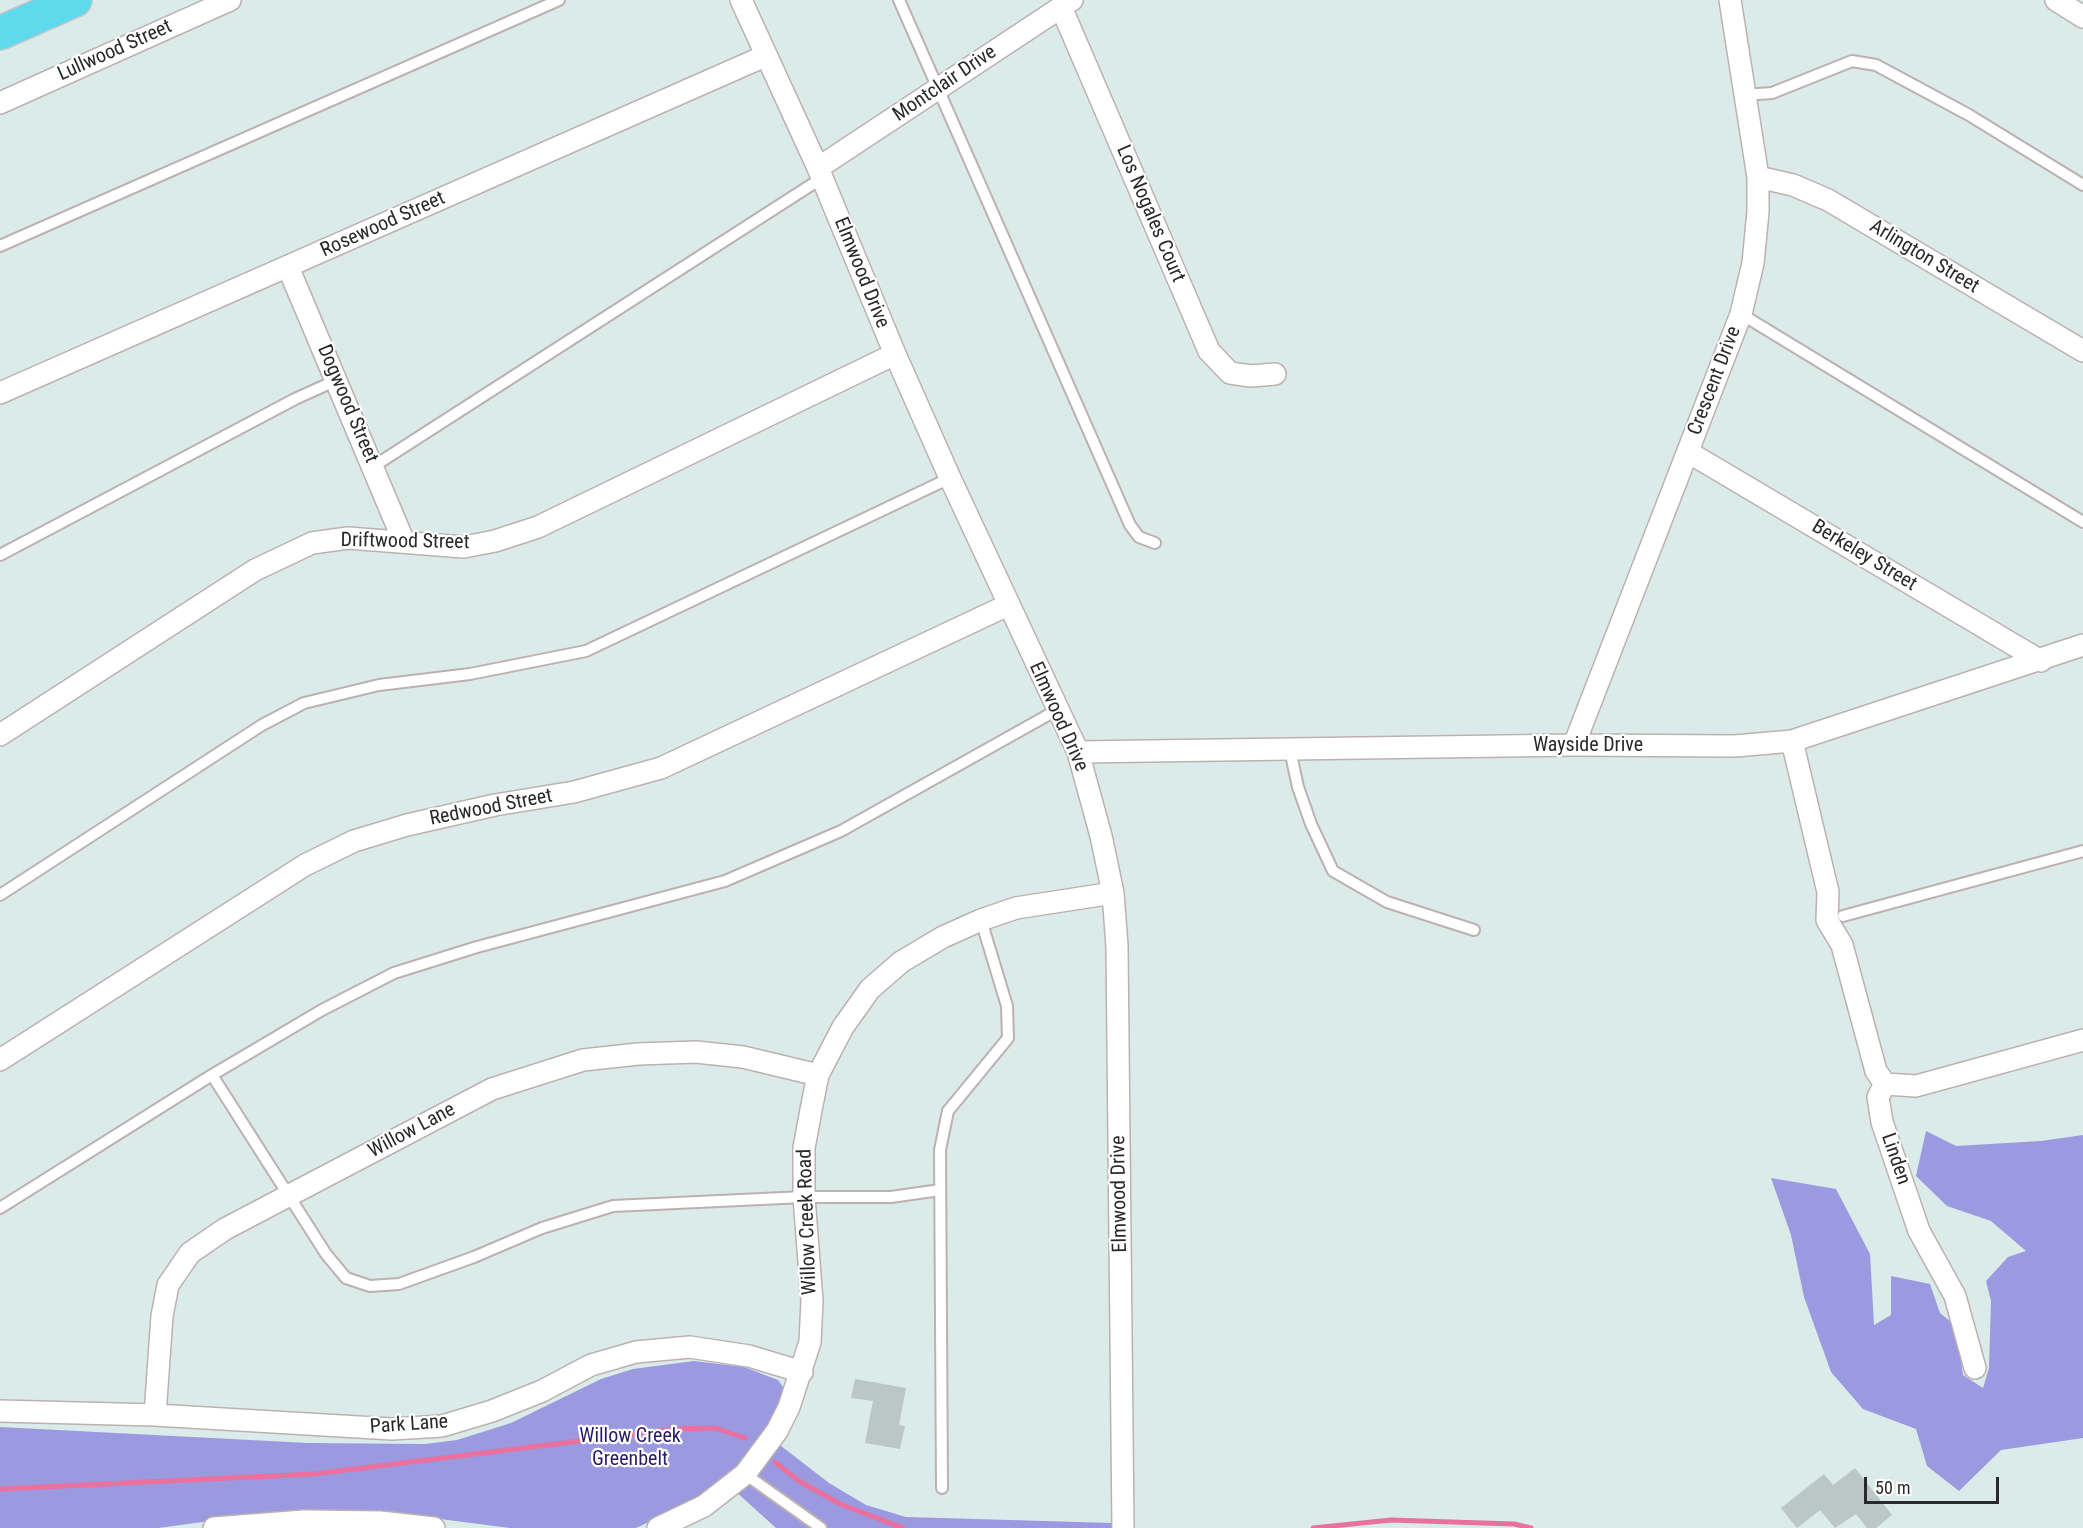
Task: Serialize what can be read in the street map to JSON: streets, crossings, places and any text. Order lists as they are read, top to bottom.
{
  "streets": {
    "street": [
      "Lullwood Street",
      "Montclair Drive",
      "Los Nogales Court",
      "Rosewood Street",
      "Arlington Street",
      "Elmwood Drive",
      "Crescent Drive",
      "Dogwood Street",
      "Driftwood Street",
      "Berkeley Street",
      "Wayside Drive",
      "Redwood Street",
      "Willow Lane",
      "Linden",
      "Willow Creek Road",
      "Park Lane"
    ]
  },
  "crossings": [
    ["Montclair Drive", "Los Nogales Court"],
    ["Montclair Drive", "Elmwood Drive"],
    ["Rosewood Street", "Elmwood Drive"],
    ["Rosewood Street", "Dogwood Street"],
    ["Arlington Street", "Crescent Drive"],
    ["Elmwood Drive", "Driftwood Street"],
    ["Elmwood Drive", "Wayside Drive"],
    ["Elmwood Drive", "Redwood Street"],
    ["Elmwood Drive", "Willow Creek Road"],
    ["Crescent Drive", "Berkeley Street"],
    ["Crescent Drive", "Wayside Drive"],
    ["Dogwood Street", "Driftwood Street"],
    ["Berkeley Street", "Wayside Drive"],
    ["Willow Lane", "Willow Creek Road"],
    ["Willow Lane", "Park Lane"],
    ["Willow Creek Road", "Park Lane"]
  ],
  "parks": ["Willow Creek Greenbelt"],
  "scale_bar": "50 m"
}
